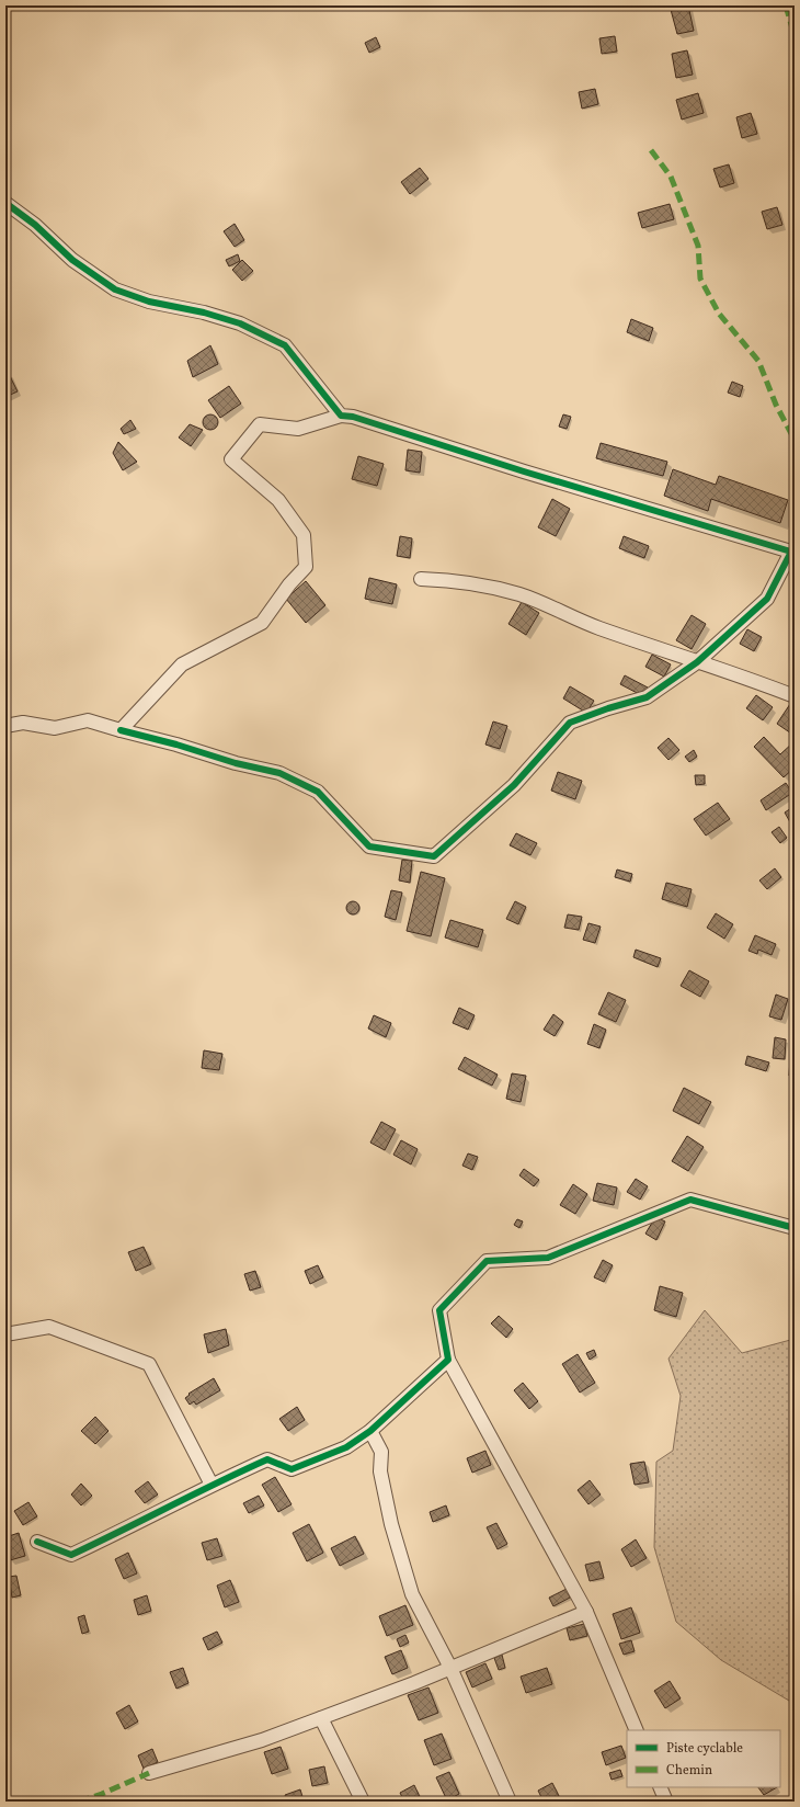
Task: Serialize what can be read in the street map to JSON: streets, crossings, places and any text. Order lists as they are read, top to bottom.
{
  "legend": ["Piste cyclable", "Chemin"]
}
